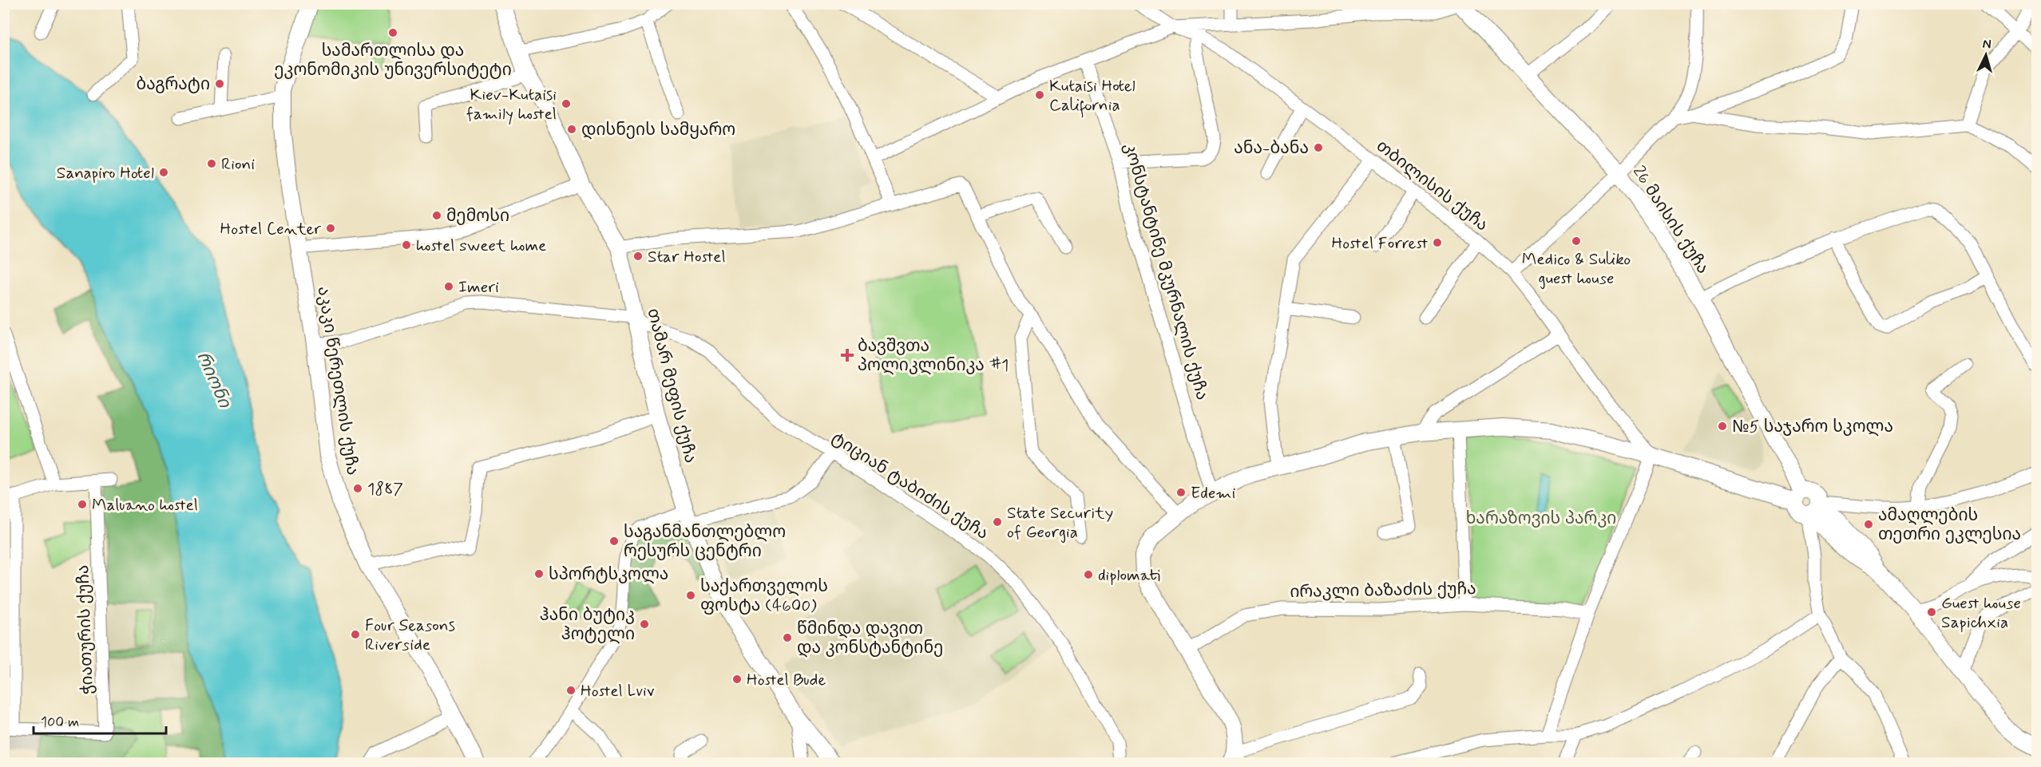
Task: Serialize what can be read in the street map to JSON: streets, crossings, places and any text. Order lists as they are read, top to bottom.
{
  "streets": {
    "main road": ["26 მაისის ქუჩა", "აკაკი წერეთლის ქუჩა", "თამარ მეფის ქუჩა"],
    "street": [
      "თბილისის ქუჩა",
      "კონსტანტინე მკურნალის ქუჩა",
      "ტიციან ტაბიძის ქუჩა",
      "ირაკლი ბაზაძის ქუჩა",
      "ჭიათურის ქუჩა"
    ]
  },
  "crossings": [
    ["აკაკი წერეთლის ქუჩა", "ტიციან ტაბიძის ქუჩა"],
    ["თამარ მეფის ქუჩა", "ტიციან ტაბიძის ქუჩა"]
  ],
  "water": ["რიონი"],
  "parks": ["ხარაზოვის პარკი"],
  "places": {
    "other": [
      "სამართლისა და ეკონომიკის უნივერსიტეტი",
      "ბაგრატი",
      "Kutaisi Hotel California",
      "Kiev-Kutaisi family hostel",
      "დისნეის სამყარო",
      "ანა-ბანა",
      "Rioni",
      "Sanapiro Hotel",
      "მემოსი",
      "Hostel Center",
      "Medico & Suliko guest house",
      "Hostel Forrest",
      "hostel sweet home",
      "Star Hostel",
      "Imeri",
      "№5 საჯარო სკოლა",
      "1887",
      "Edemi",
      "Maluano hostel",
      "State Security of Georgia",
      "ამაღლების თეთრი ეკლესია",
      "საგანმანთლებლო რესურს ცენტრი",
      "სპორტსკოლა",
      "diplomati",
      "საქართველოს ფოსტა (4600)",
      "Guest house Sapichxia",
      "ჰანი ბუტიკ ჰოტელი",
      "Four Seasons Riverside",
      "წმინდა დავით და კონსტანტინე",
      "Hostel Bude",
      "Hostel Lviv"
    ],
    "health": ["ბავშვთა პოლიკლინიკა #1"]
  },
  "scale_bar": "100 m",
  "north": "top"
}
